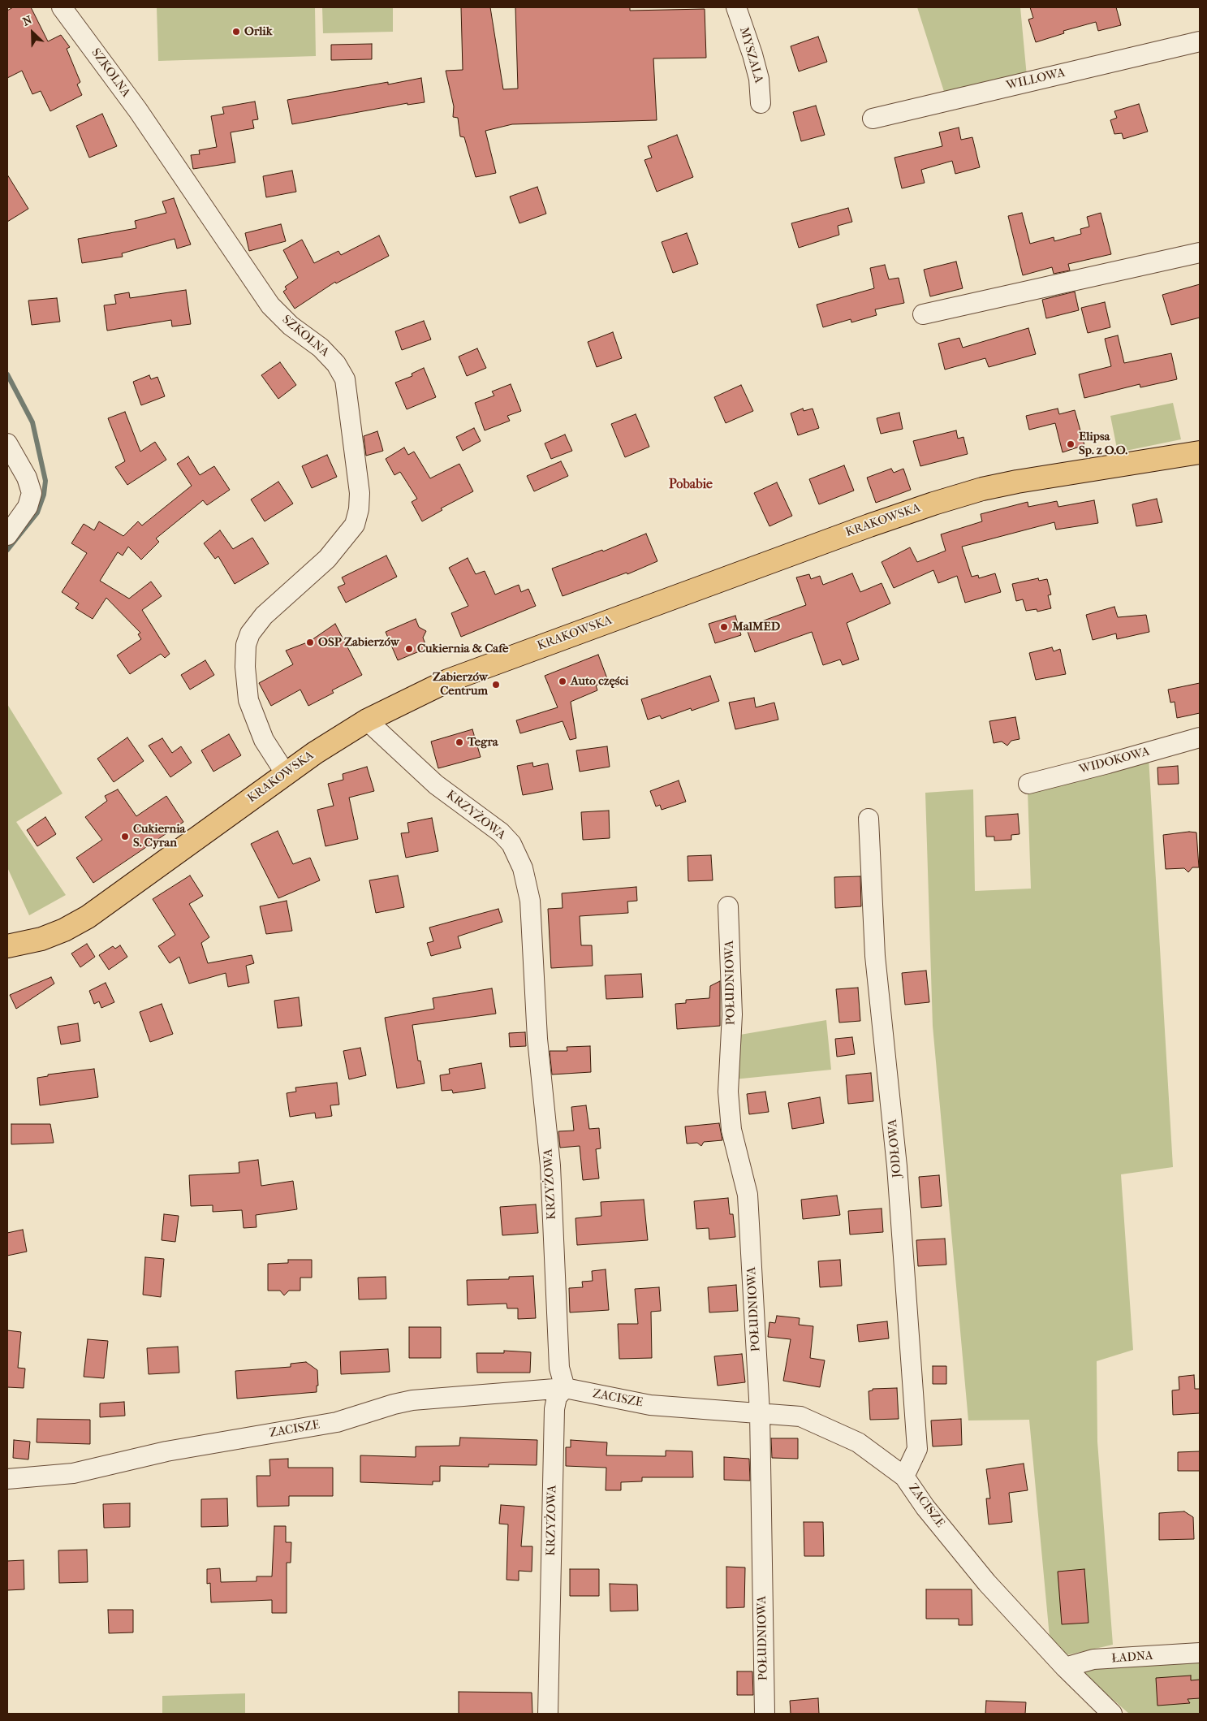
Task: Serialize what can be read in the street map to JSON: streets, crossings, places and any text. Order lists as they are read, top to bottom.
{
  "streets": {
    "main road": ["KRAKOWSKA"],
    "street": [
      "MYSZALA",
      "SZKOLNA",
      "WILLOWA",
      "WIDOKOWA",
      "KRZYŻOWA",
      "POŁUDNIOWA",
      "JODŁOWA",
      "ZACISZE",
      "ŁADNA"
    ]
  },
  "crossings": [
    ["SZKOLNA", "KRAKOWSKA"],
    ["KRAKOWSKA", "KRZYŻOWA"],
    ["KRZYŻOWA", "ZACISZE"],
    ["POŁUDNIOWA", "ZACISZE"],
    ["JODŁOWA", "ZACISZE"],
    ["ZACISZE", "ŁADNA"]
  ],
  "districts": ["Pobabie"],
  "places": [
    "Orlik",
    "Elipsa Sp. z O.O.",
    "MalMED",
    "OSP Zabierzów",
    "Cukiernia & Cafe",
    "Auto części",
    "Zabierzów Centrum",
    "Tegra",
    "Cukiernia S. Cyran"
  ],
  "north": "top left"
}
